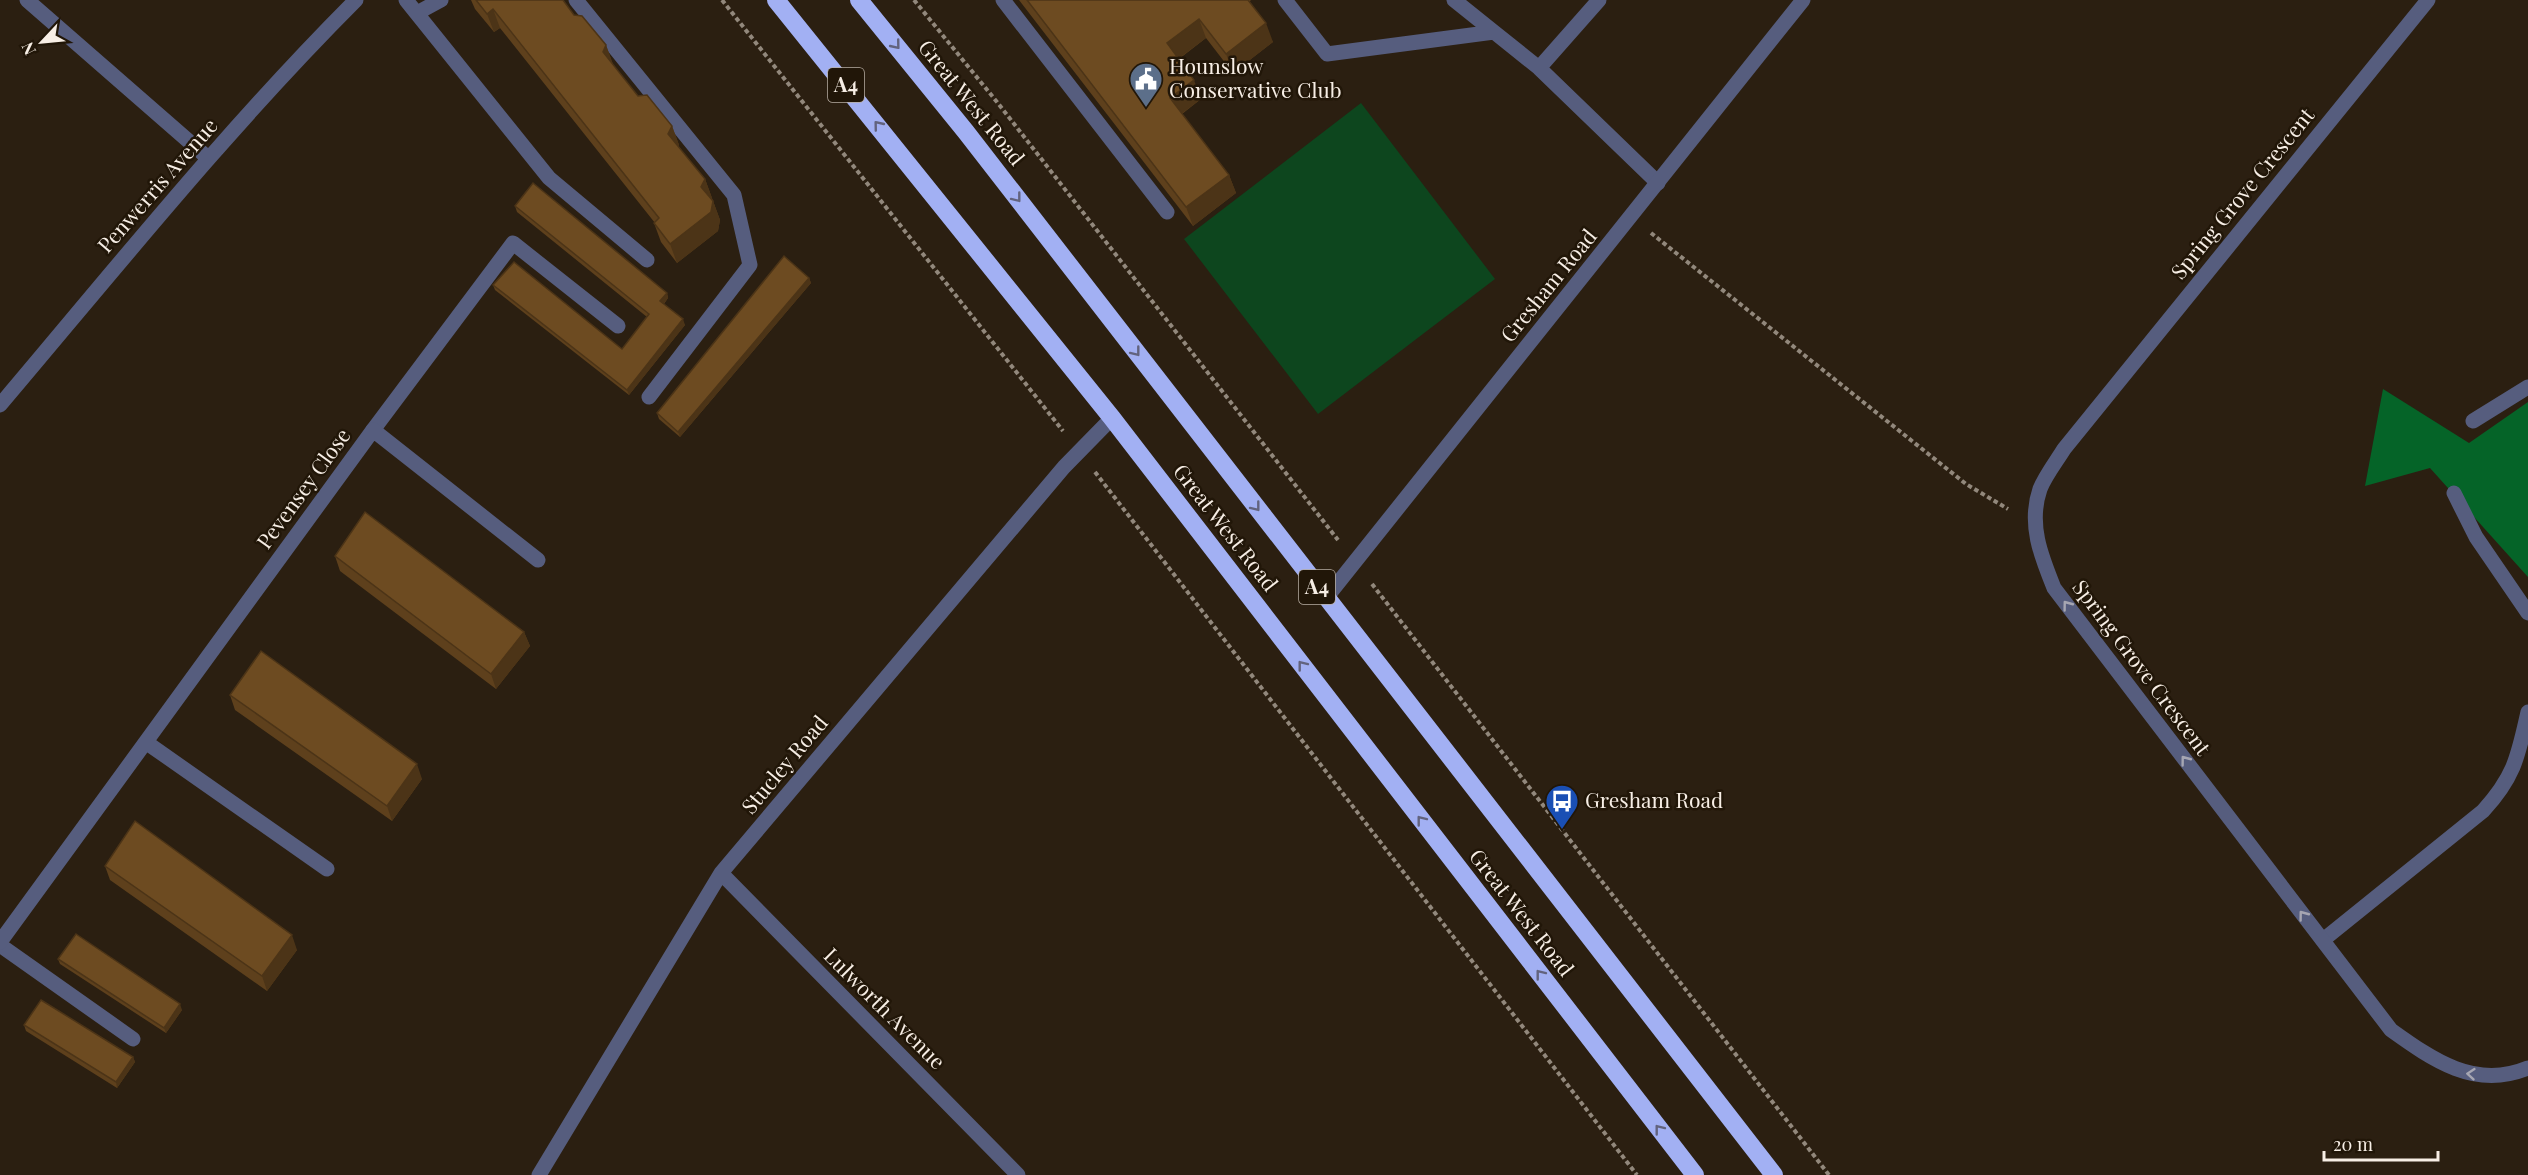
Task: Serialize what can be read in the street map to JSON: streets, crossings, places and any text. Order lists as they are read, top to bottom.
{
  "streets": {
    "highway": ["A4", "Great West Road"],
    "street": [
      "Penwerris Avenue",
      "Spring Grove Crescent",
      "Gresham Road",
      "Pevensey Close",
      "Stucley Road",
      "Lulworth Avenue"
    ]
  },
  "crossings": [
    ["Great West Road", "Gresham Road"],
    ["Great West Road", "Stucley Road"],
    ["Stucley Road", "Lulworth Avenue"]
  ],
  "one_way": ["Spring Grove Crescent"],
  "places": {
    "public building": ["Hounslow Conservative Club"],
    "bus stop": ["Gresham Road"]
  },
  "scale_bar": "20 m",
  "north": "bottom left"
}
